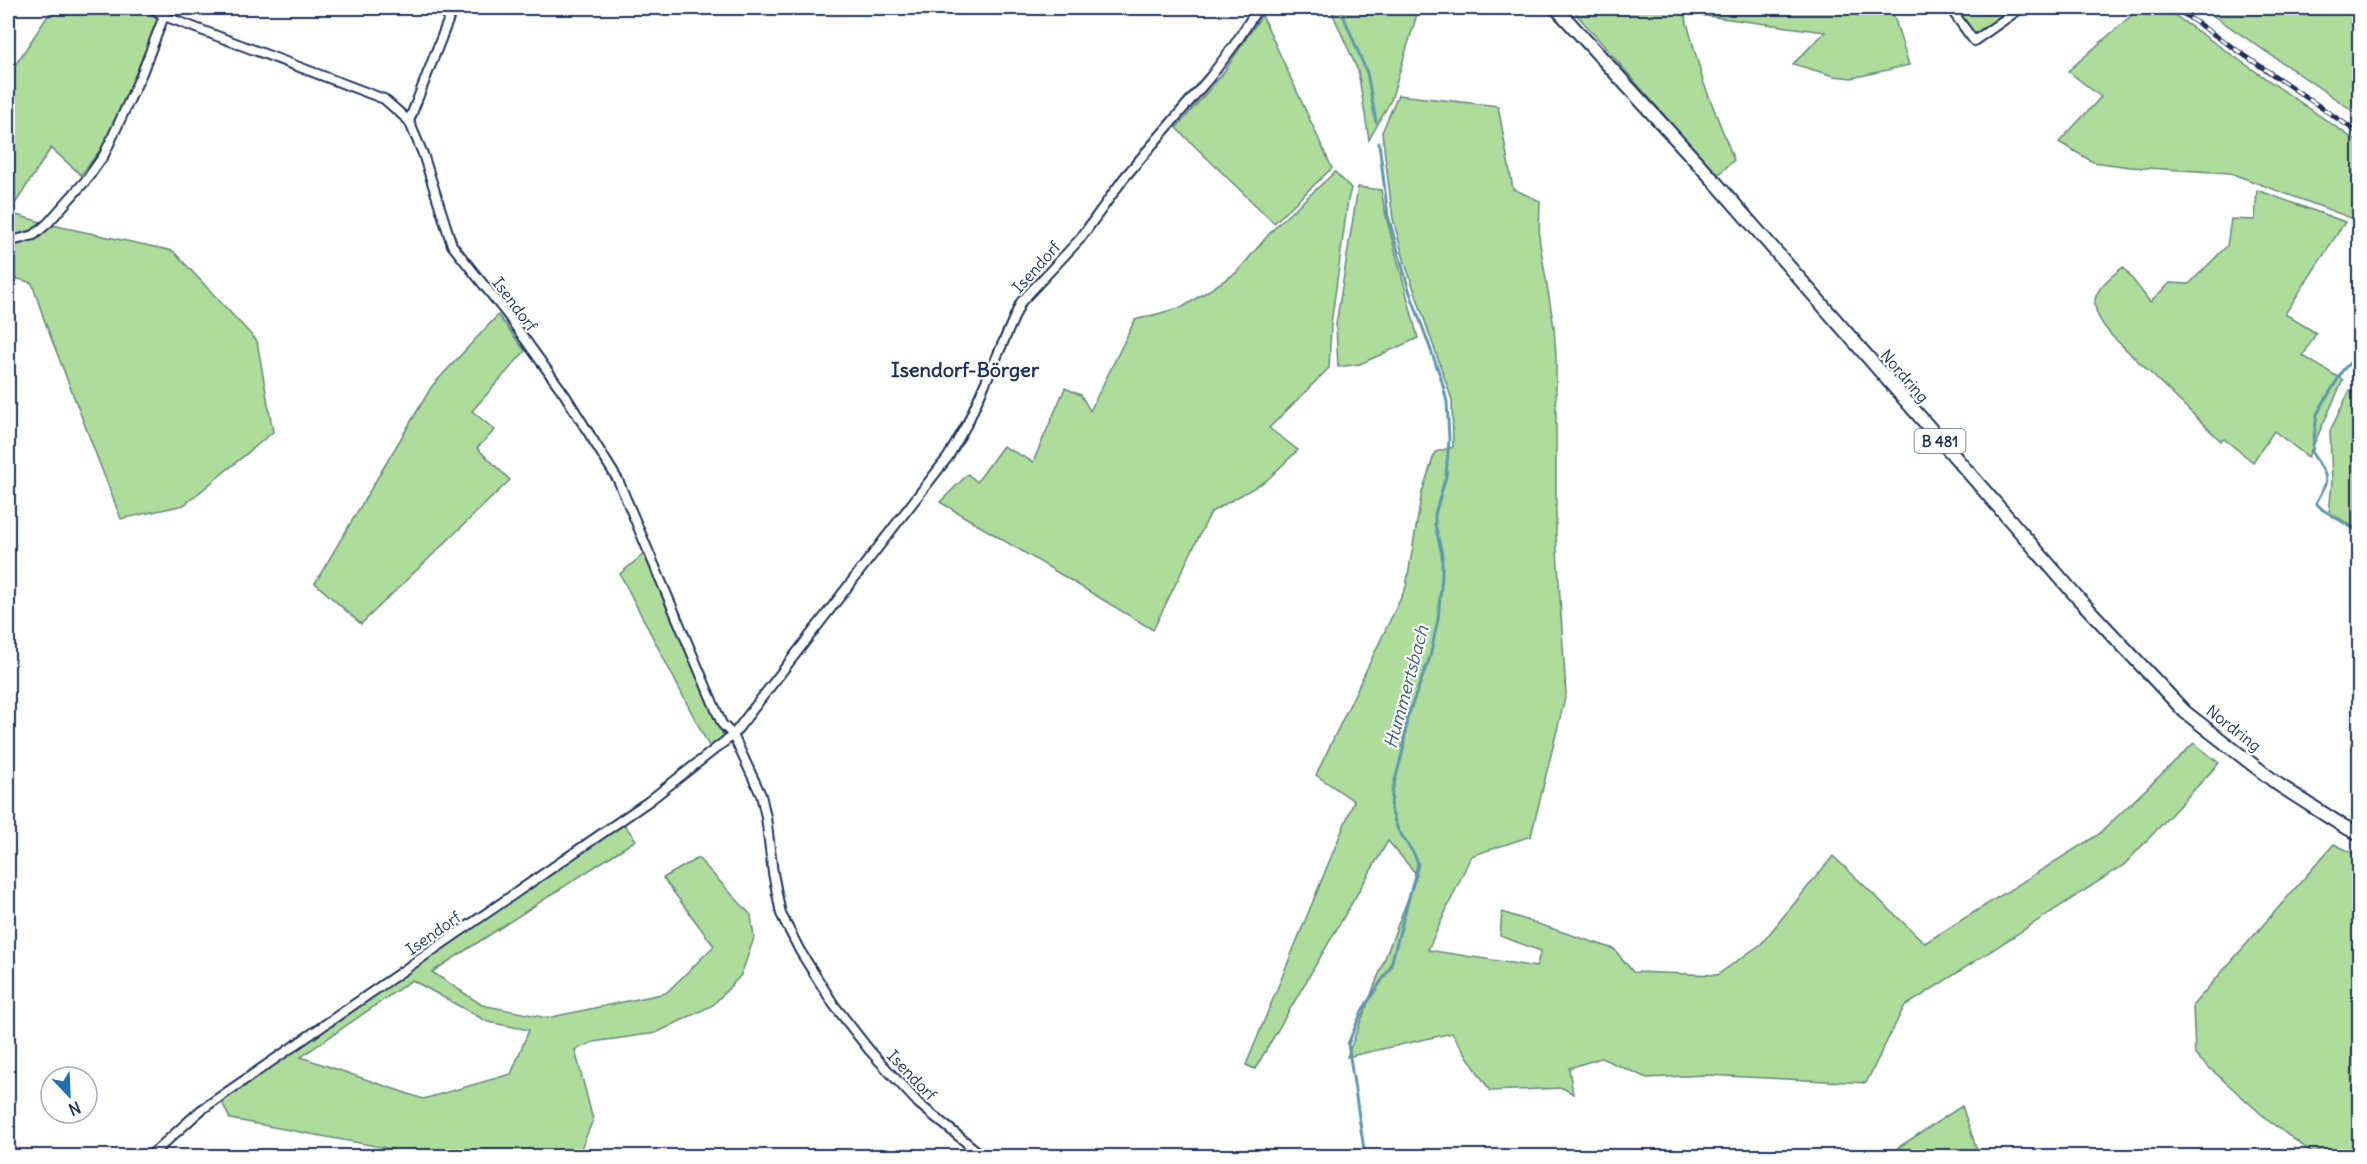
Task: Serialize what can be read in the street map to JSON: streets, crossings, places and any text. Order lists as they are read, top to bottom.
{
  "streets": {
    "main road": ["Nordring", "B 481"],
    "street": ["Isendorf"]
  },
  "districts": ["Isendorf-Börger"],
  "water": ["Hummertsbach"],
  "north": "bottom right"
}
